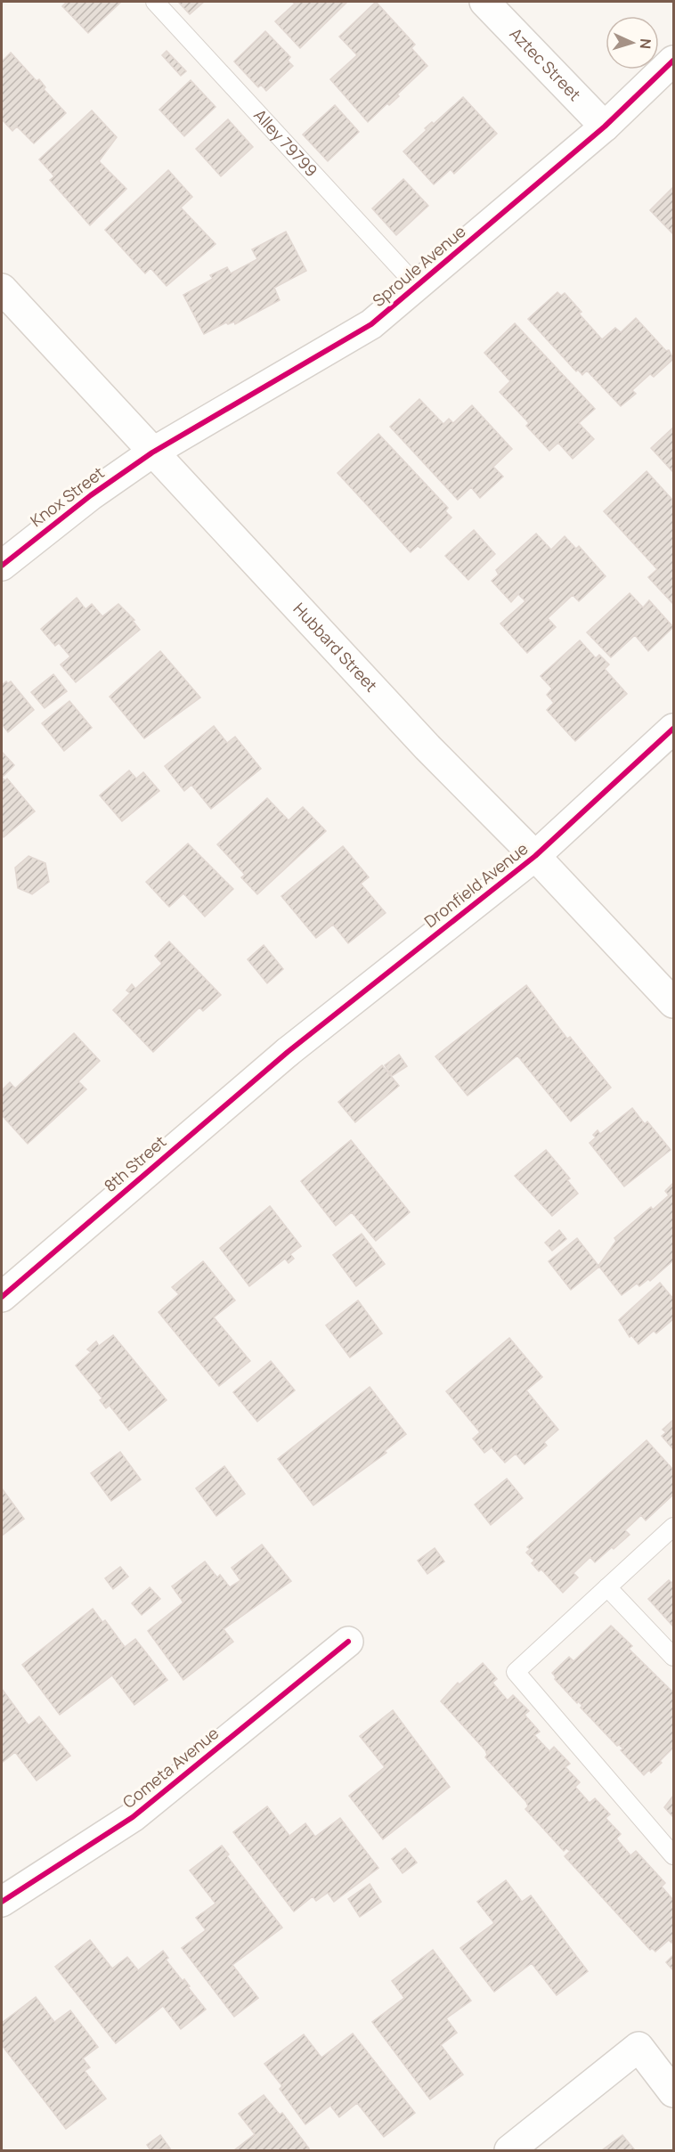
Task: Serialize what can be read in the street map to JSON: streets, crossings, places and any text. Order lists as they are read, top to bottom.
{
  "streets": {
    "street": [
      "Aztec Street",
      "Sproule Avenue",
      "Knox Street",
      "Hubbard Street",
      "Dronfield Avenue",
      "8th Street",
      "Cometa Avenue"
    ],
    "lane": ["Alley 79799"]
  },
  "crossings": [
    ["Aztec Street", "Sproule Avenue"],
    ["Alley 79799", "Sproule Avenue"],
    ["Sproule Avenue", "Knox Street"],
    ["Sproule Avenue", "Hubbard Street"],
    ["Knox Street", "Hubbard Street"],
    ["Hubbard Street", "Dronfield Avenue"],
    ["Dronfield Avenue", "8th Street"]
  ],
  "north": "right"
}
